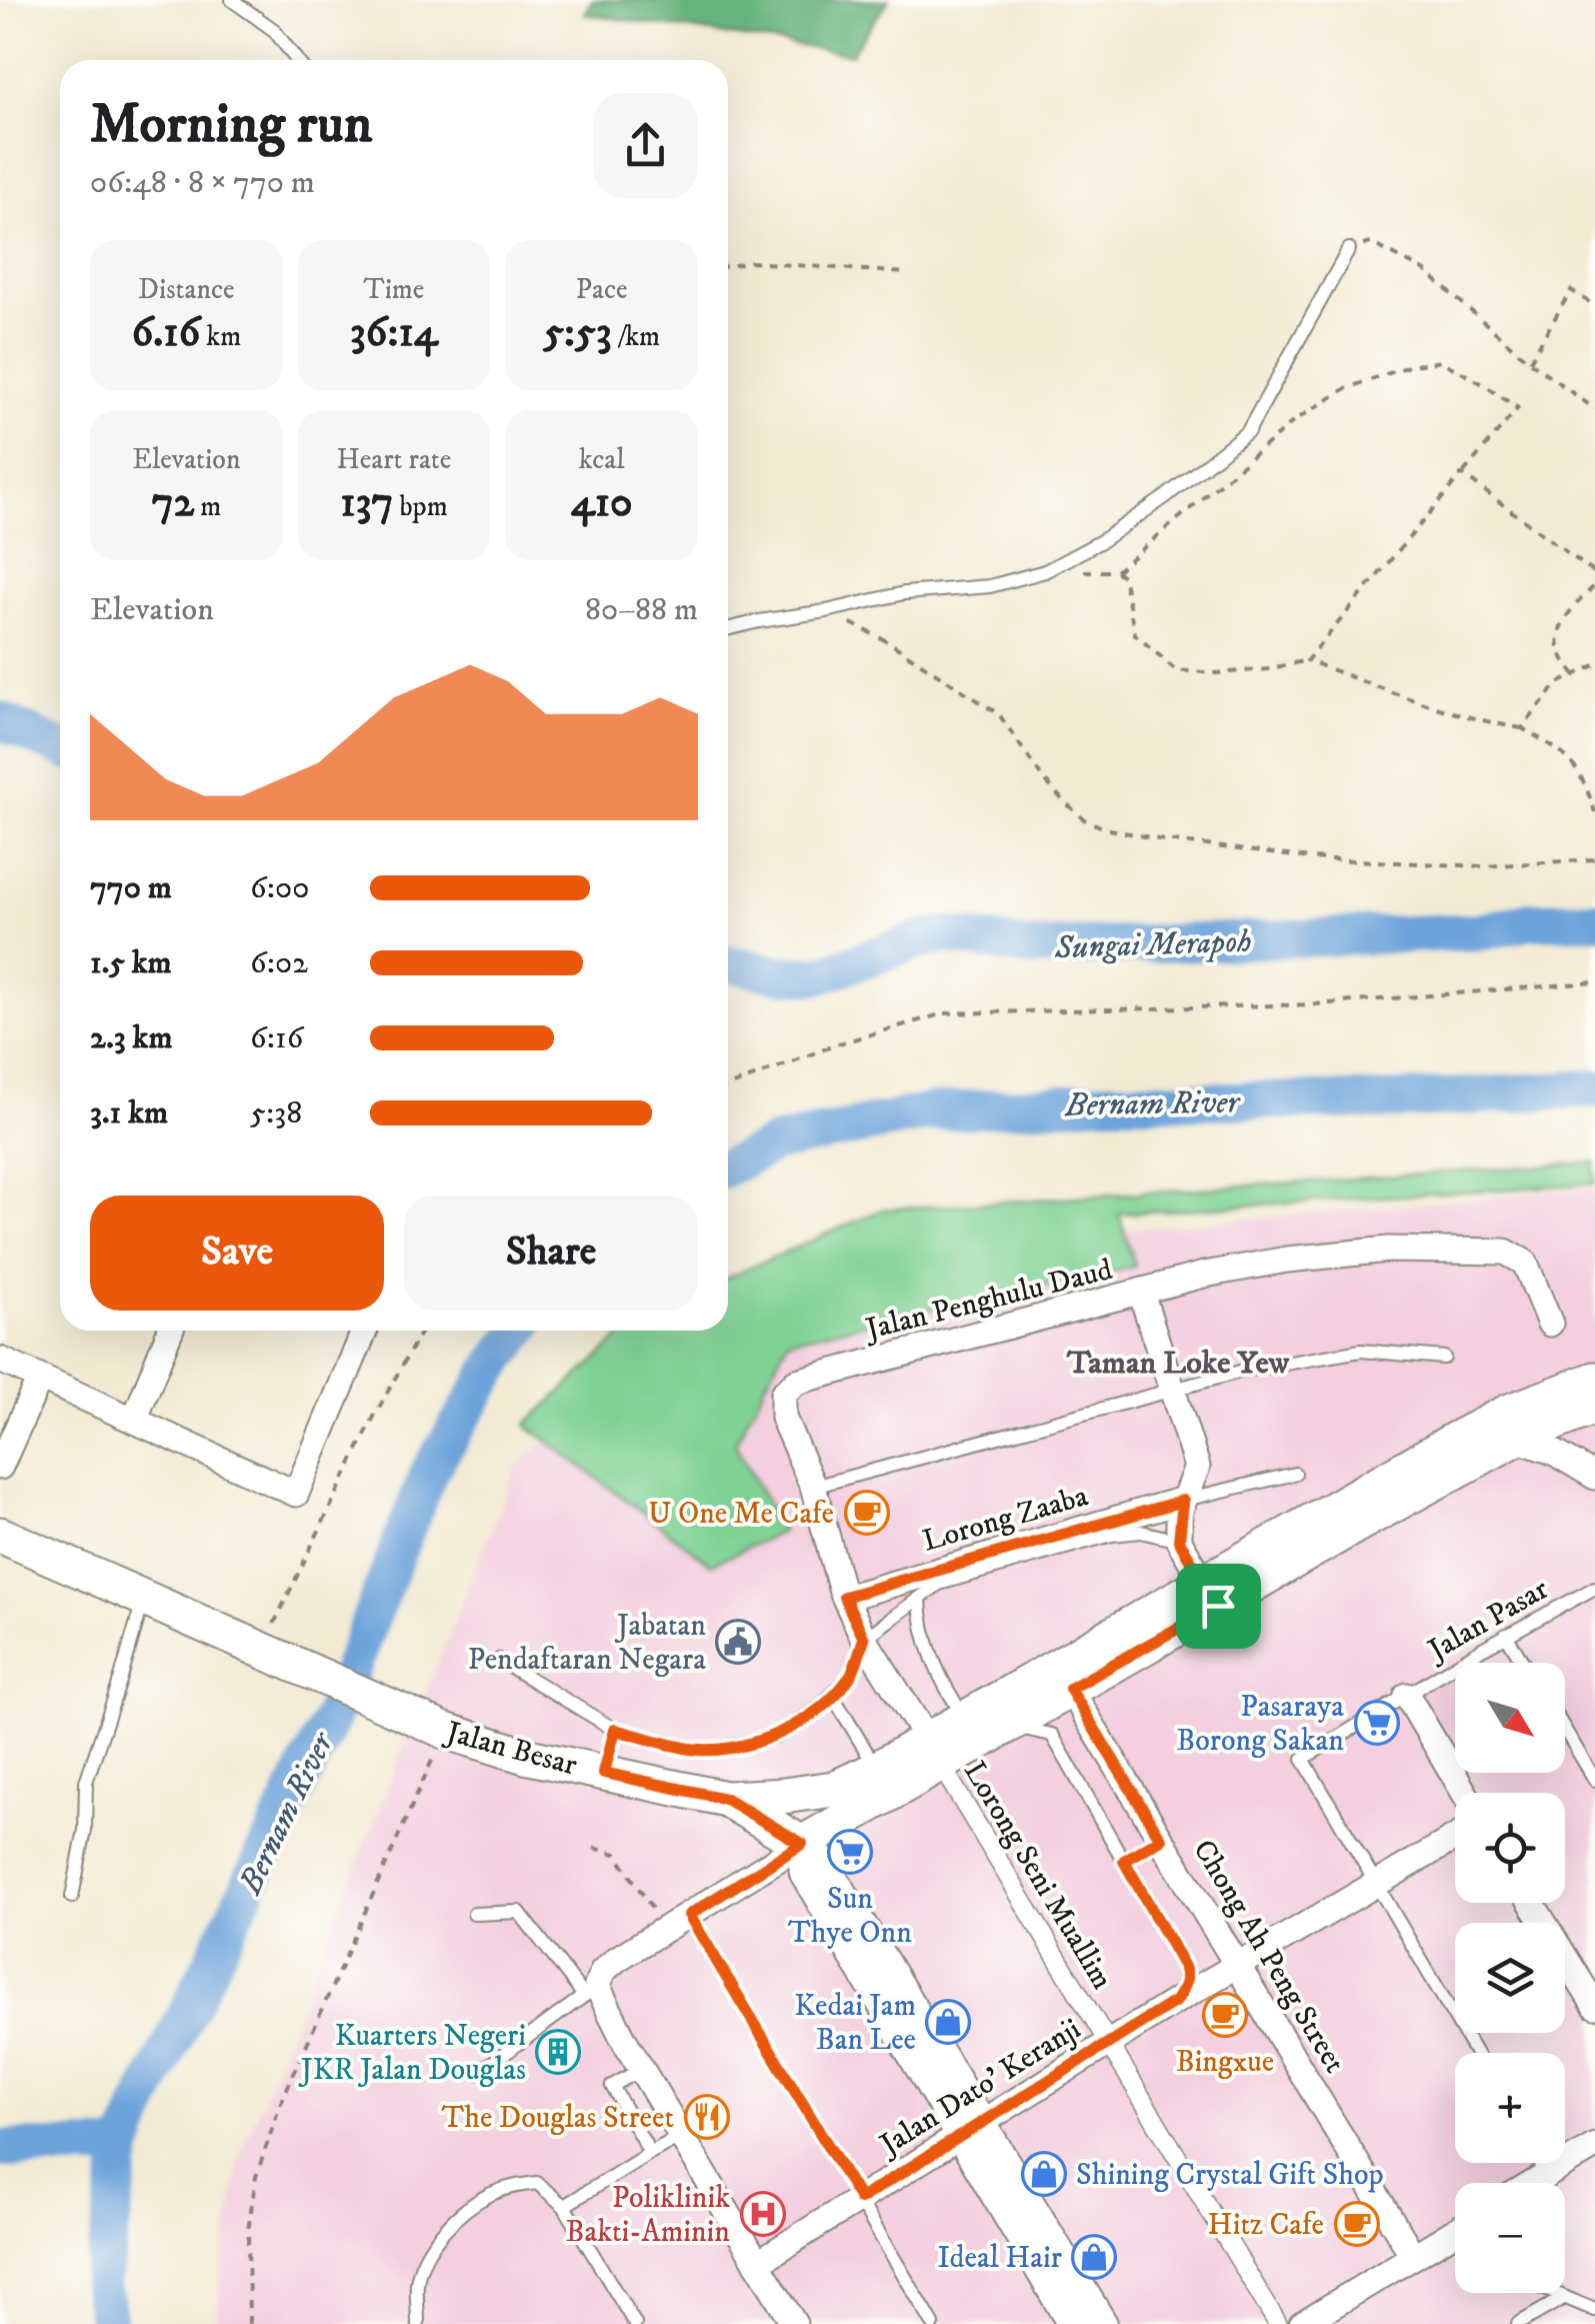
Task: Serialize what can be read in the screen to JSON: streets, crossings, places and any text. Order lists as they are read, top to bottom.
{
  "streets": {
    "main road": ["Jalan Besar"],
    "street": [
      "Jalan Penghulu Daud",
      "Lorong Zaaba",
      "Lorong Seni Muallim",
      "Chong Ah Peng Street",
      "Jalan Dato' Keranji"
    ],
    "lane": ["Jalan Pasar"]
  },
  "crossings": [
    ["Jalan Penghulu Daud", "Lorong Zaaba"],
    ["Jalan Penghulu Daud", "Lorong Seni Muallim"],
    ["Jalan Pasar", "Jalan Dato' Keranji"],
    ["Lorong Seni Muallim", "Jalan Dato' Keranji"],
    ["Chong Ah Peng Street", "Jalan Dato' Keranji"]
  ],
  "districts": ["Taman Loke Yew"],
  "water": ["Sungai Merapoh", "Bernam River"],
  "places": {
    "cafe": ["U One Me Cafe", "Bingxue", "Hitz Cafe"],
    "public building": ["Jabatan Pendaftaran Negara"],
    "supermarket": ["Pasaraya Borong Sakan", "Sun Thye Onn"],
    "shop": ["Kedai Jam Ban Lee", "Shining Crystal Gift Shop", "Ideal Hair"],
    "building": ["Kuarters Negeri JKR Jalan Douglas"],
    "restaurant": ["The Douglas Street"],
    "hospital": ["Poliklinik Bakti-Aminin"]
  },
  "north": "bottom right",
  "page": {
    "heading": ["Morning run", "06:48 · 8 × 770 m"],
    "stats": [
      ["Distance", "6.16 km"],
      ["Time", "36:14"],
      ["Pace", "5:53 /km"],
      ["Elevation", "72 m"],
      ["Heart rate", "137 bpm"],
      ["kcal", "410"]
    ],
    "chart": ["Elevation", "80–88 m"],
    "list": [
      {
        "name": "770 m",
        "note": "6:00"
      },
      {
        "name": "1.5 km",
        "note": "6:02"
      },
      {
        "name": "2.3 km",
        "note": "6:16"
      },
      {
        "name": "3.1 km",
        "note": "5:38"
      }
    ],
    "buttons": ["Save", "Share"],
    "map_buttons": ["+", "−"]
  }
}
